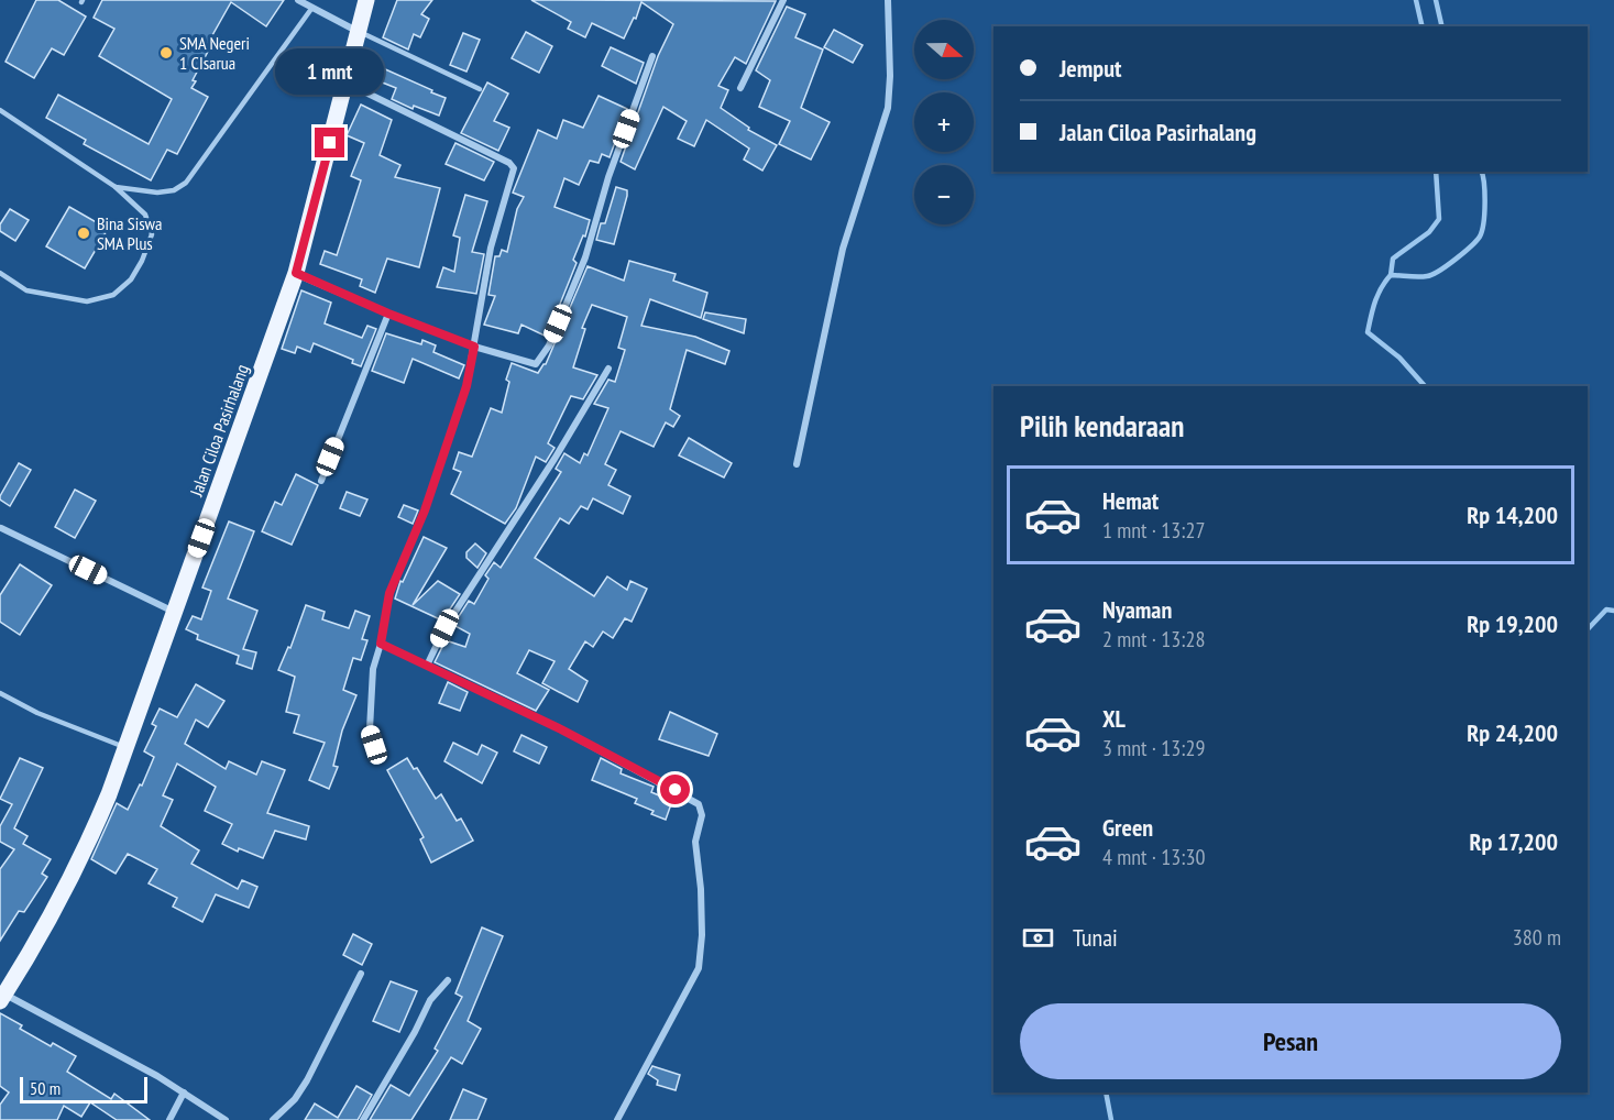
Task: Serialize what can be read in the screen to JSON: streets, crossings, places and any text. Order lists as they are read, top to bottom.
{
  "streets": {
    "main road": ["Jalan Ciloa Pasirhalang"]
  },
  "places": ["SMA Negeri 1 CIsarua", "Bina Siswa SMA Plus"],
  "scale_bar": "50 m",
  "north": "right",
  "page": {
    "map_buttons": ["+", "−"],
    "banner": ["Jemput", "Jalan Ciloa Pasirhalang"],
    "bubble": "1 mnt",
    "heading": "Pilih kendaraan",
    "list": [
      {
        "name": "Hemat",
        "note": "1 mnt · 13:27",
        "value": "Rp 14,200"
      },
      {
        "name": "Nyaman",
        "note": "2 mnt · 13:28",
        "value": "Rp 19,200"
      },
      {
        "name": "XL",
        "note": "3 mnt · 13:29",
        "value": "Rp 24,200"
      },
      {
        "name": "Green",
        "note": "4 mnt · 13:30",
        "value": "Rp 17,200"
      }
    ],
    "pay": ["Tunai", "380 m"],
    "buttons": "Pesan",
    "scale": "50 m"
  }
}
